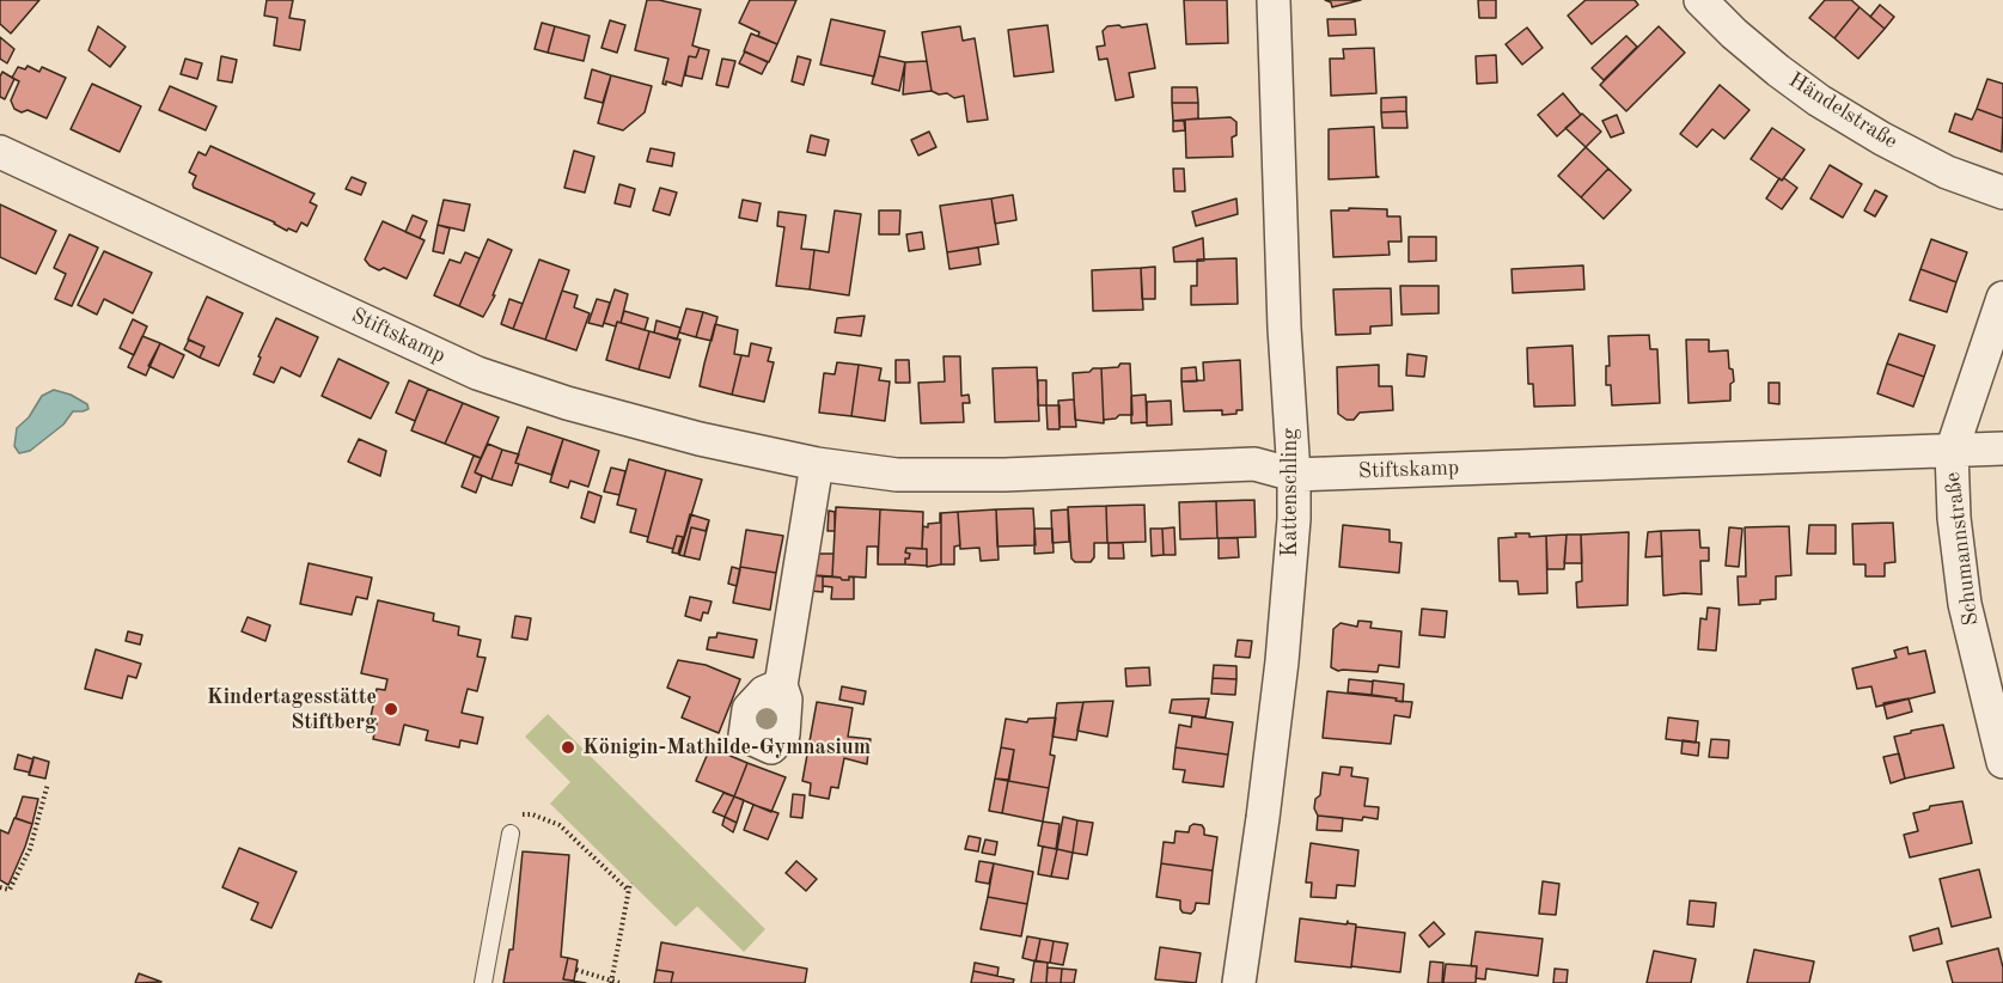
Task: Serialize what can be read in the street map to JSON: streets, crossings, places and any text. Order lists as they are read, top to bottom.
{
  "streets": {
    "street": [
      "Händelstraße",
      "Stiftskamp",
      "Kattenschling",
      "Schumannstraße"
    ]
  },
  "crossings": [
    ["Stiftskamp", "Kattenschling"],
    ["Stiftskamp", "Schumannstraße"]
  ],
  "places": ["Kindertagesstätte Stiftberg", "Königin-Mathilde-Gymnasium"]
}
